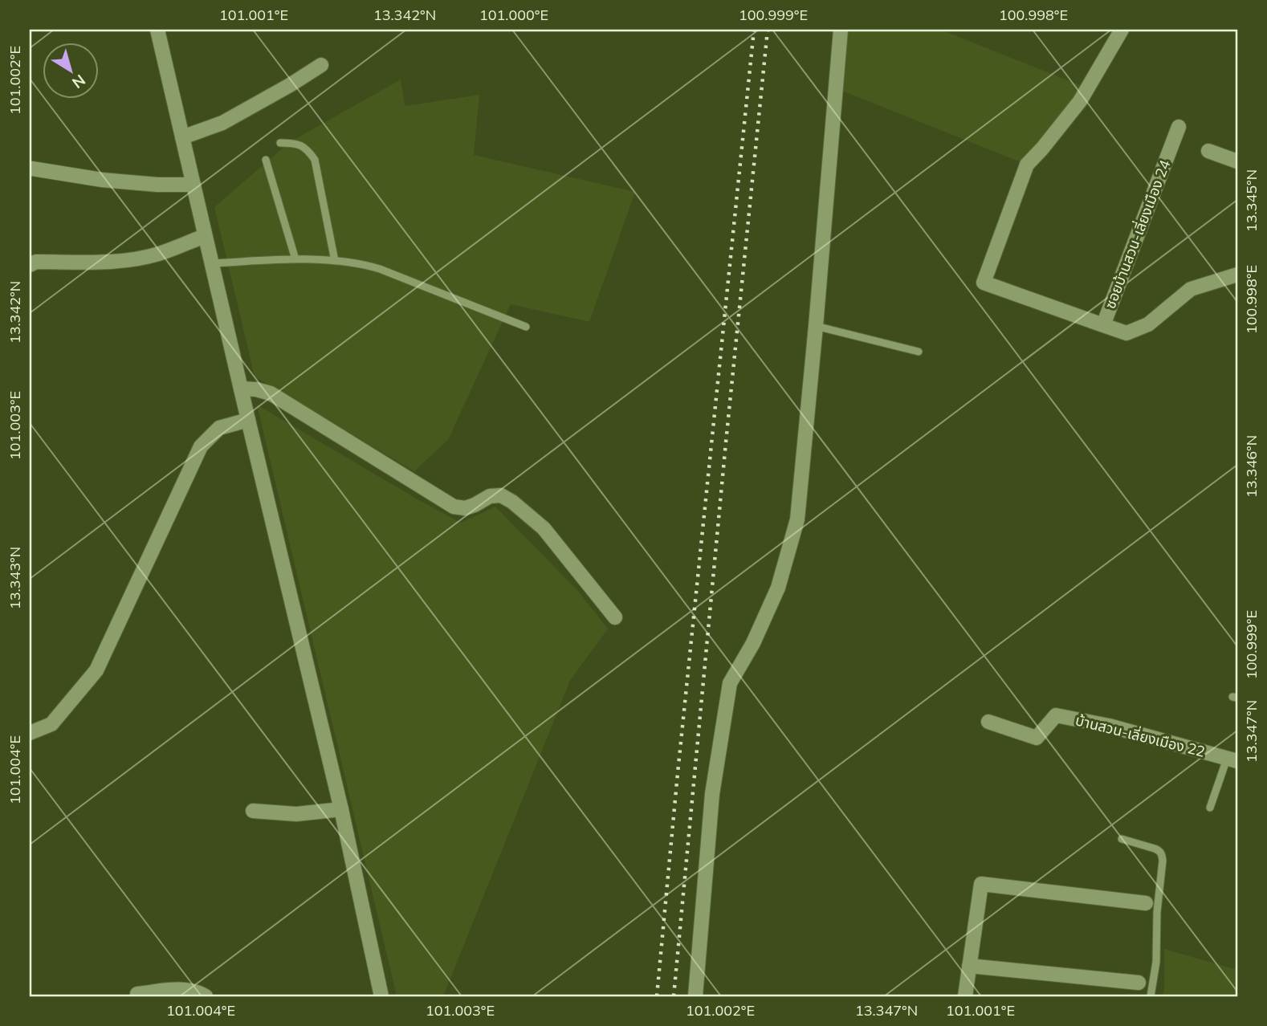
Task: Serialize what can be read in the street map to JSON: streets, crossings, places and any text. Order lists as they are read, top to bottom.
{
  "streets": {
    "street": ["ซอยบ้านสวน-เลี่ยงเมือง 24", "บ้านสวน-เลี่ยงเมือง 22"]
  },
  "north": "bottom right",
  "coordinates": [
    "101.001°E",
    "13.342°N",
    "101.000°E",
    "100.999°E",
    "100.998°E",
    "101.002°E",
    "13.345°N",
    "101.003°E",
    "13.346°N",
    "13.343°N",
    "13.347°N",
    "101.004°E"
  ]
}
